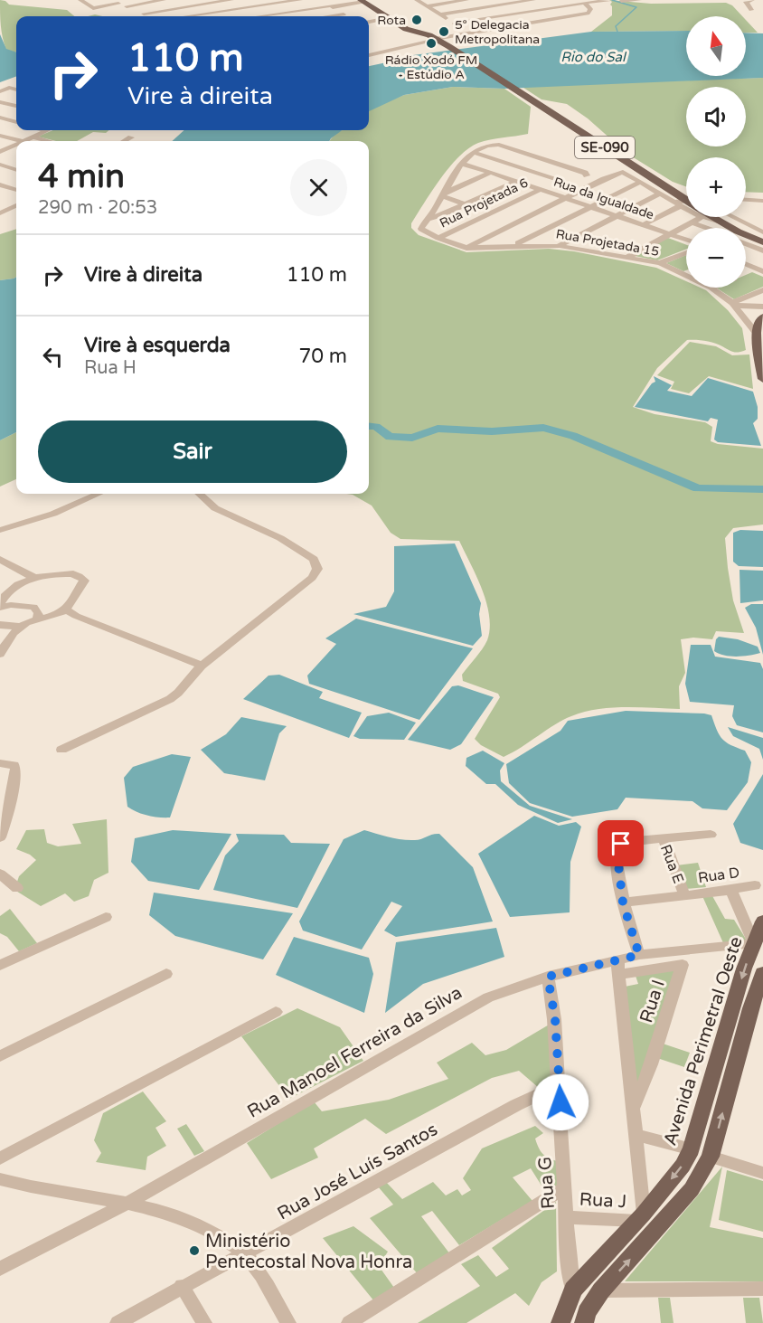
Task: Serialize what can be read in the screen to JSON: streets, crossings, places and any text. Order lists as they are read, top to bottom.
{
  "streets": {
    "main road": ["SE-090", "Avenida Perimetral Oeste"],
    "street": [
      "Rua da Igualdade",
      "Rua Projetada 6",
      "Rua Projetada 15",
      "Rua E",
      "Rua D",
      "Rua I",
      "Rua Manoel Ferreira da Silva",
      "Rua José Luís Santos",
      "Rua G",
      "Rua J"
    ]
  },
  "crossings": [
    ["Rua da Igualdade", "Rua Projetada 6"],
    ["Rua Projetada 6", "Rua Projetada 15"],
    ["Rua E", "Rua D"],
    ["Rua I", "Rua Manoel Ferreira da Silva"],
    ["Avenida Perimetral Oeste", "Rua Manoel Ferreira da Silva"],
    ["Avenida Perimetral Oeste", "Rua G"],
    ["Avenida Perimetral Oeste", "Rua J"],
    ["Rua Manoel Ferreira da Silva", "Rua G"],
    ["Rua José Luís Santos", "Rua G"],
    ["Rua G", "Rua J"]
  ],
  "water": ["Rio do Sal"],
  "places": [
    "Rota",
    "5° Delegacia Metropolitana",
    "Rádio Xodó FM - Estúdio A",
    "Ministério Pentecostal Nova Honra"
  ],
  "north": "top",
  "page": {
    "map_buttons": ["+", "−"],
    "turn": ["110 m", "Vire à direita"],
    "heading": ["4 min", "290 m · 20:53"],
    "list": [
      {
        "name": "Vire à direita",
        "value": "110 m"
      },
      {
        "name": "Vire à esquerda",
        "note": "Rua H",
        "value": "70 m"
      }
    ],
    "buttons": "Sair"
  }
}
